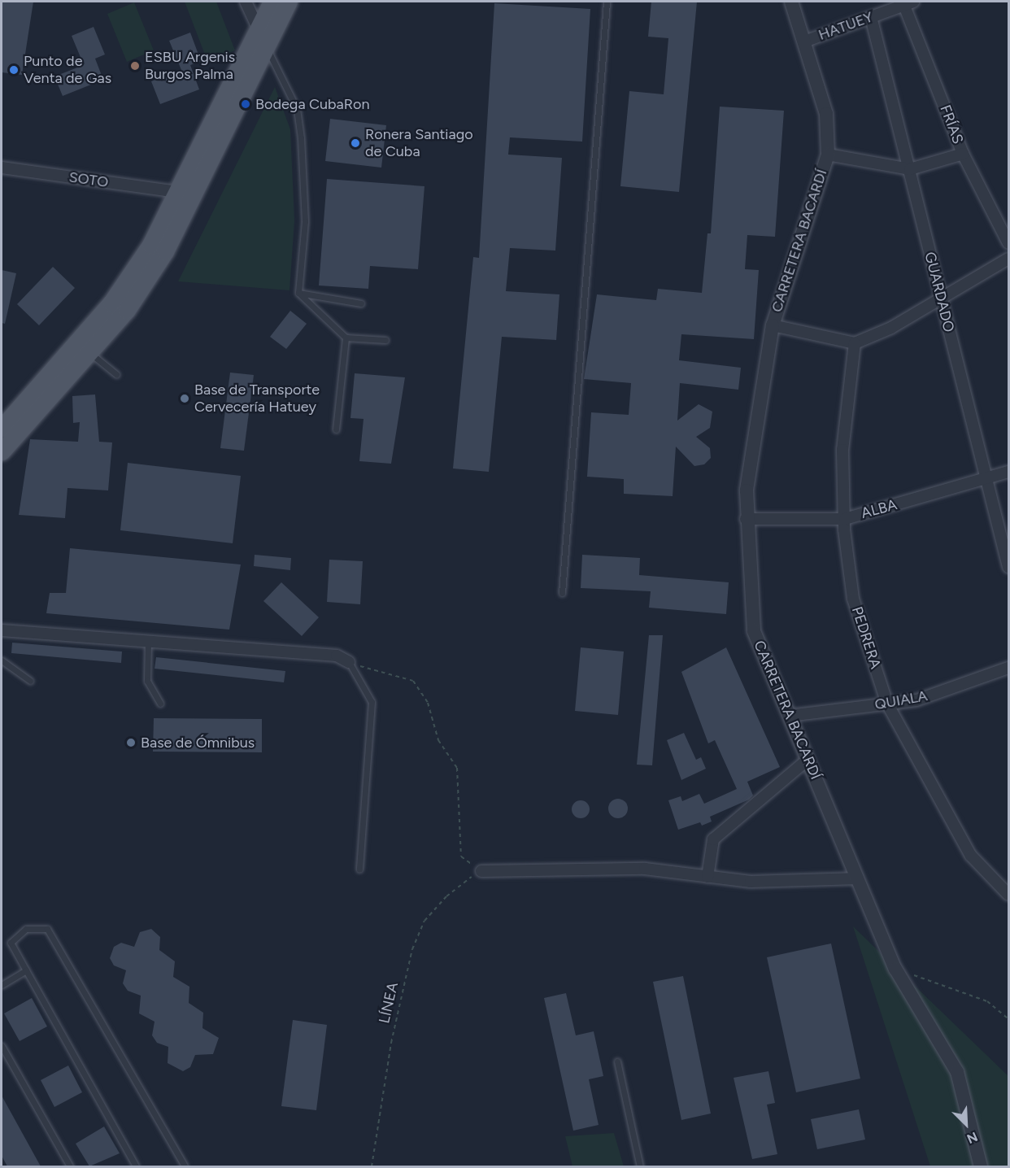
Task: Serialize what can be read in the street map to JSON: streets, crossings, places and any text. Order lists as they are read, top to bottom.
{
  "streets": {
    "street": [
      "HATUEY",
      "FRÍAS",
      "SOTO",
      "CARRETERA BACARDÍ",
      "GUARDADO",
      "ALBA",
      "PEDRERA",
      "QUIALA"
    ],
    "path": ["LÍNEA"]
  },
  "crossings": [
    ["HATUEY", "FRÍAS"],
    ["HATUEY", "CARRETERA BACARDÍ"],
    ["HATUEY", "GUARDADO"],
    ["CARRETERA BACARDÍ", "ALBA"],
    ["CARRETERA BACARDÍ", "QUIALA"],
    ["GUARDADO", "ALBA"],
    ["ALBA", "PEDRERA"],
    ["PEDRERA", "QUIALA"]
  ],
  "places": [
    "ESBU Argenis Burgos Palma",
    "Punto de Venta de Gas",
    "Bodega CubaRon",
    "Ronera Santiago de Cuba",
    "Base de Transporte Cervecería Hatuey",
    "Base de Ómnibus"
  ],
  "north": "bottom right"
}
